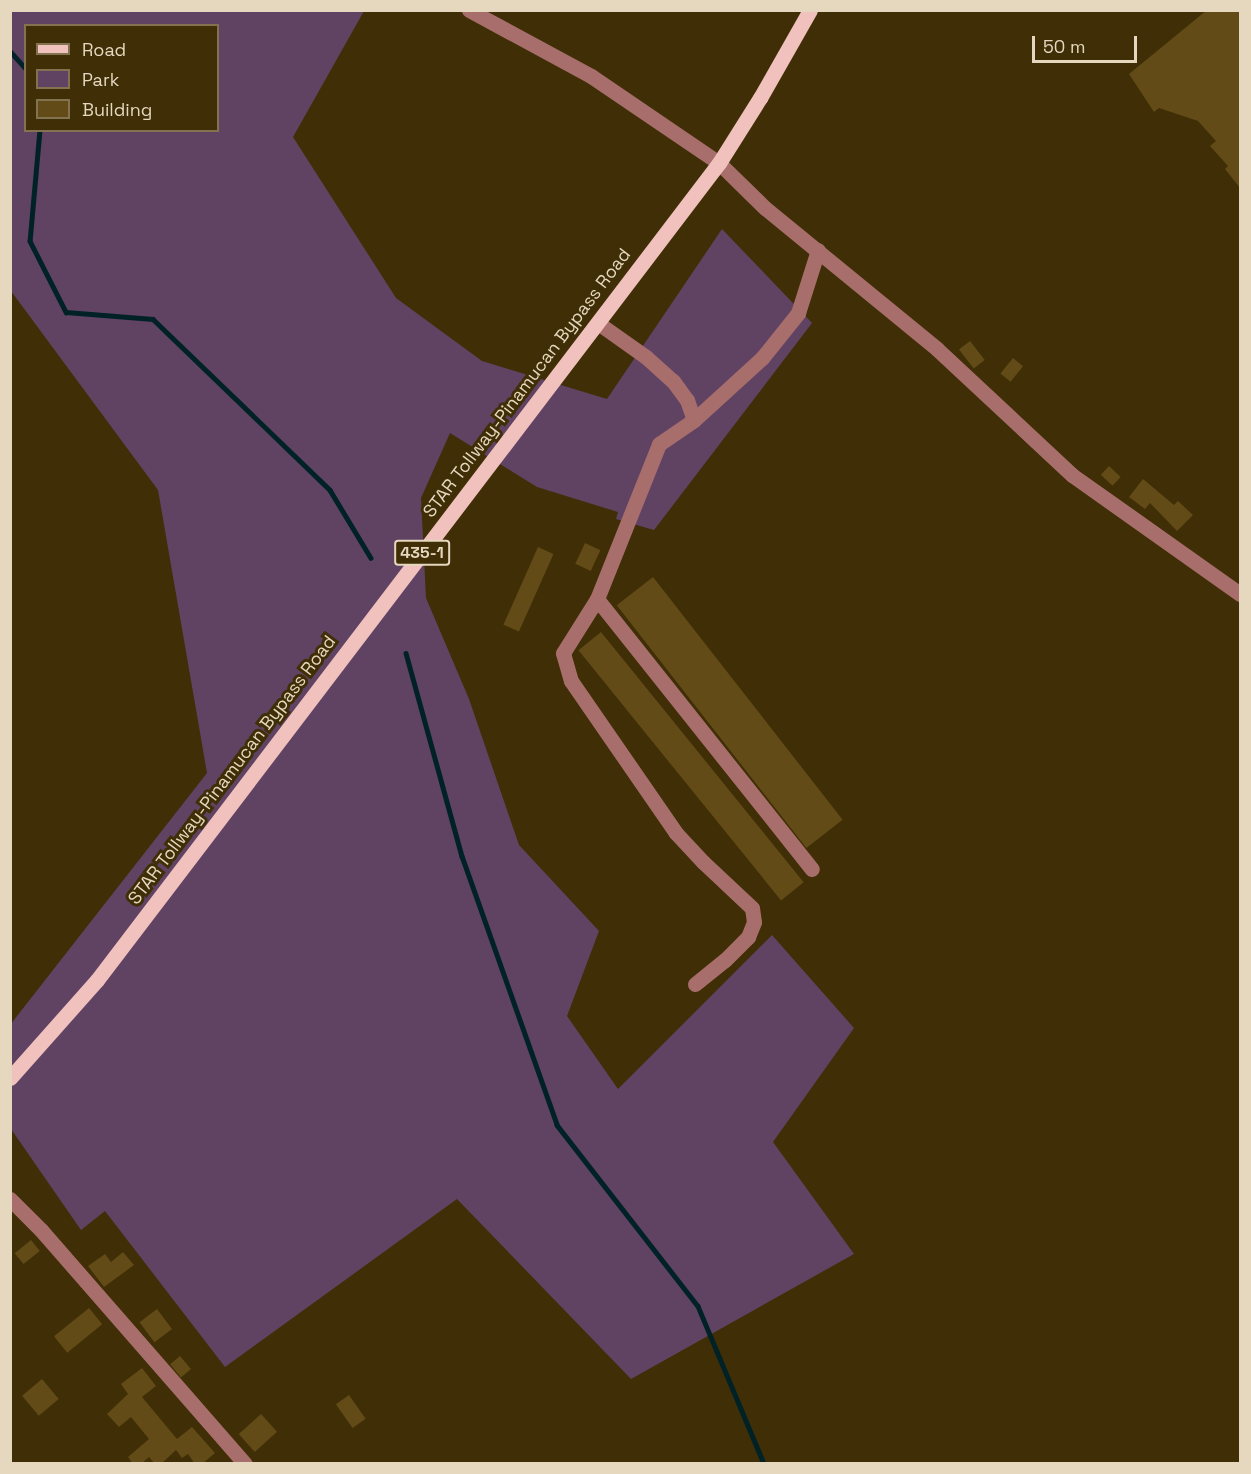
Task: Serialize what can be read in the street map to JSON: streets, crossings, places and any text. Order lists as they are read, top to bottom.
{
  "streets": {
    "main road": ["STAR Tollway-Pinamucan Bypass Road", "435-1"]
  },
  "legend": ["Road", "Park", "Building"],
  "scale_bar": "50 m"
}
